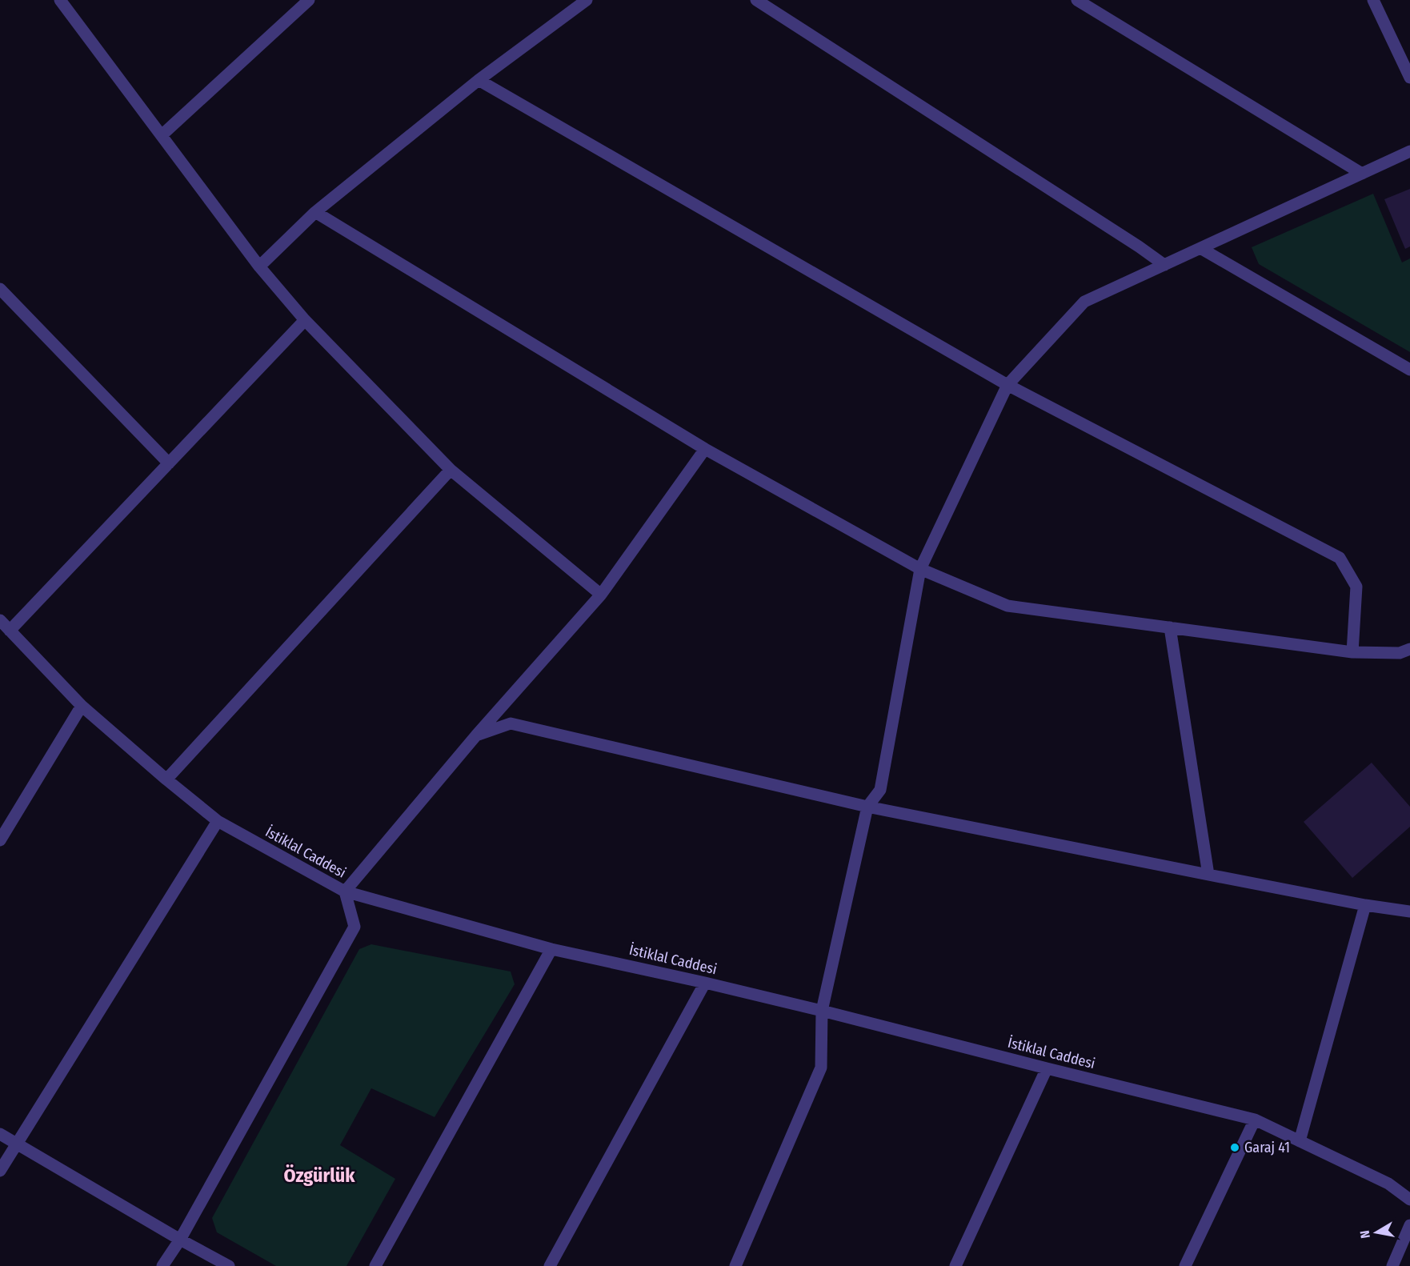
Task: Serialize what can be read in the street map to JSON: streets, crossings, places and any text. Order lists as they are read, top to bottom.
{
  "streets": {
    "street": ["İstiklal Caddesi"]
  },
  "districts": ["Özgürlük"],
  "places": ["Garaj 41"],
  "north": "left"
}
